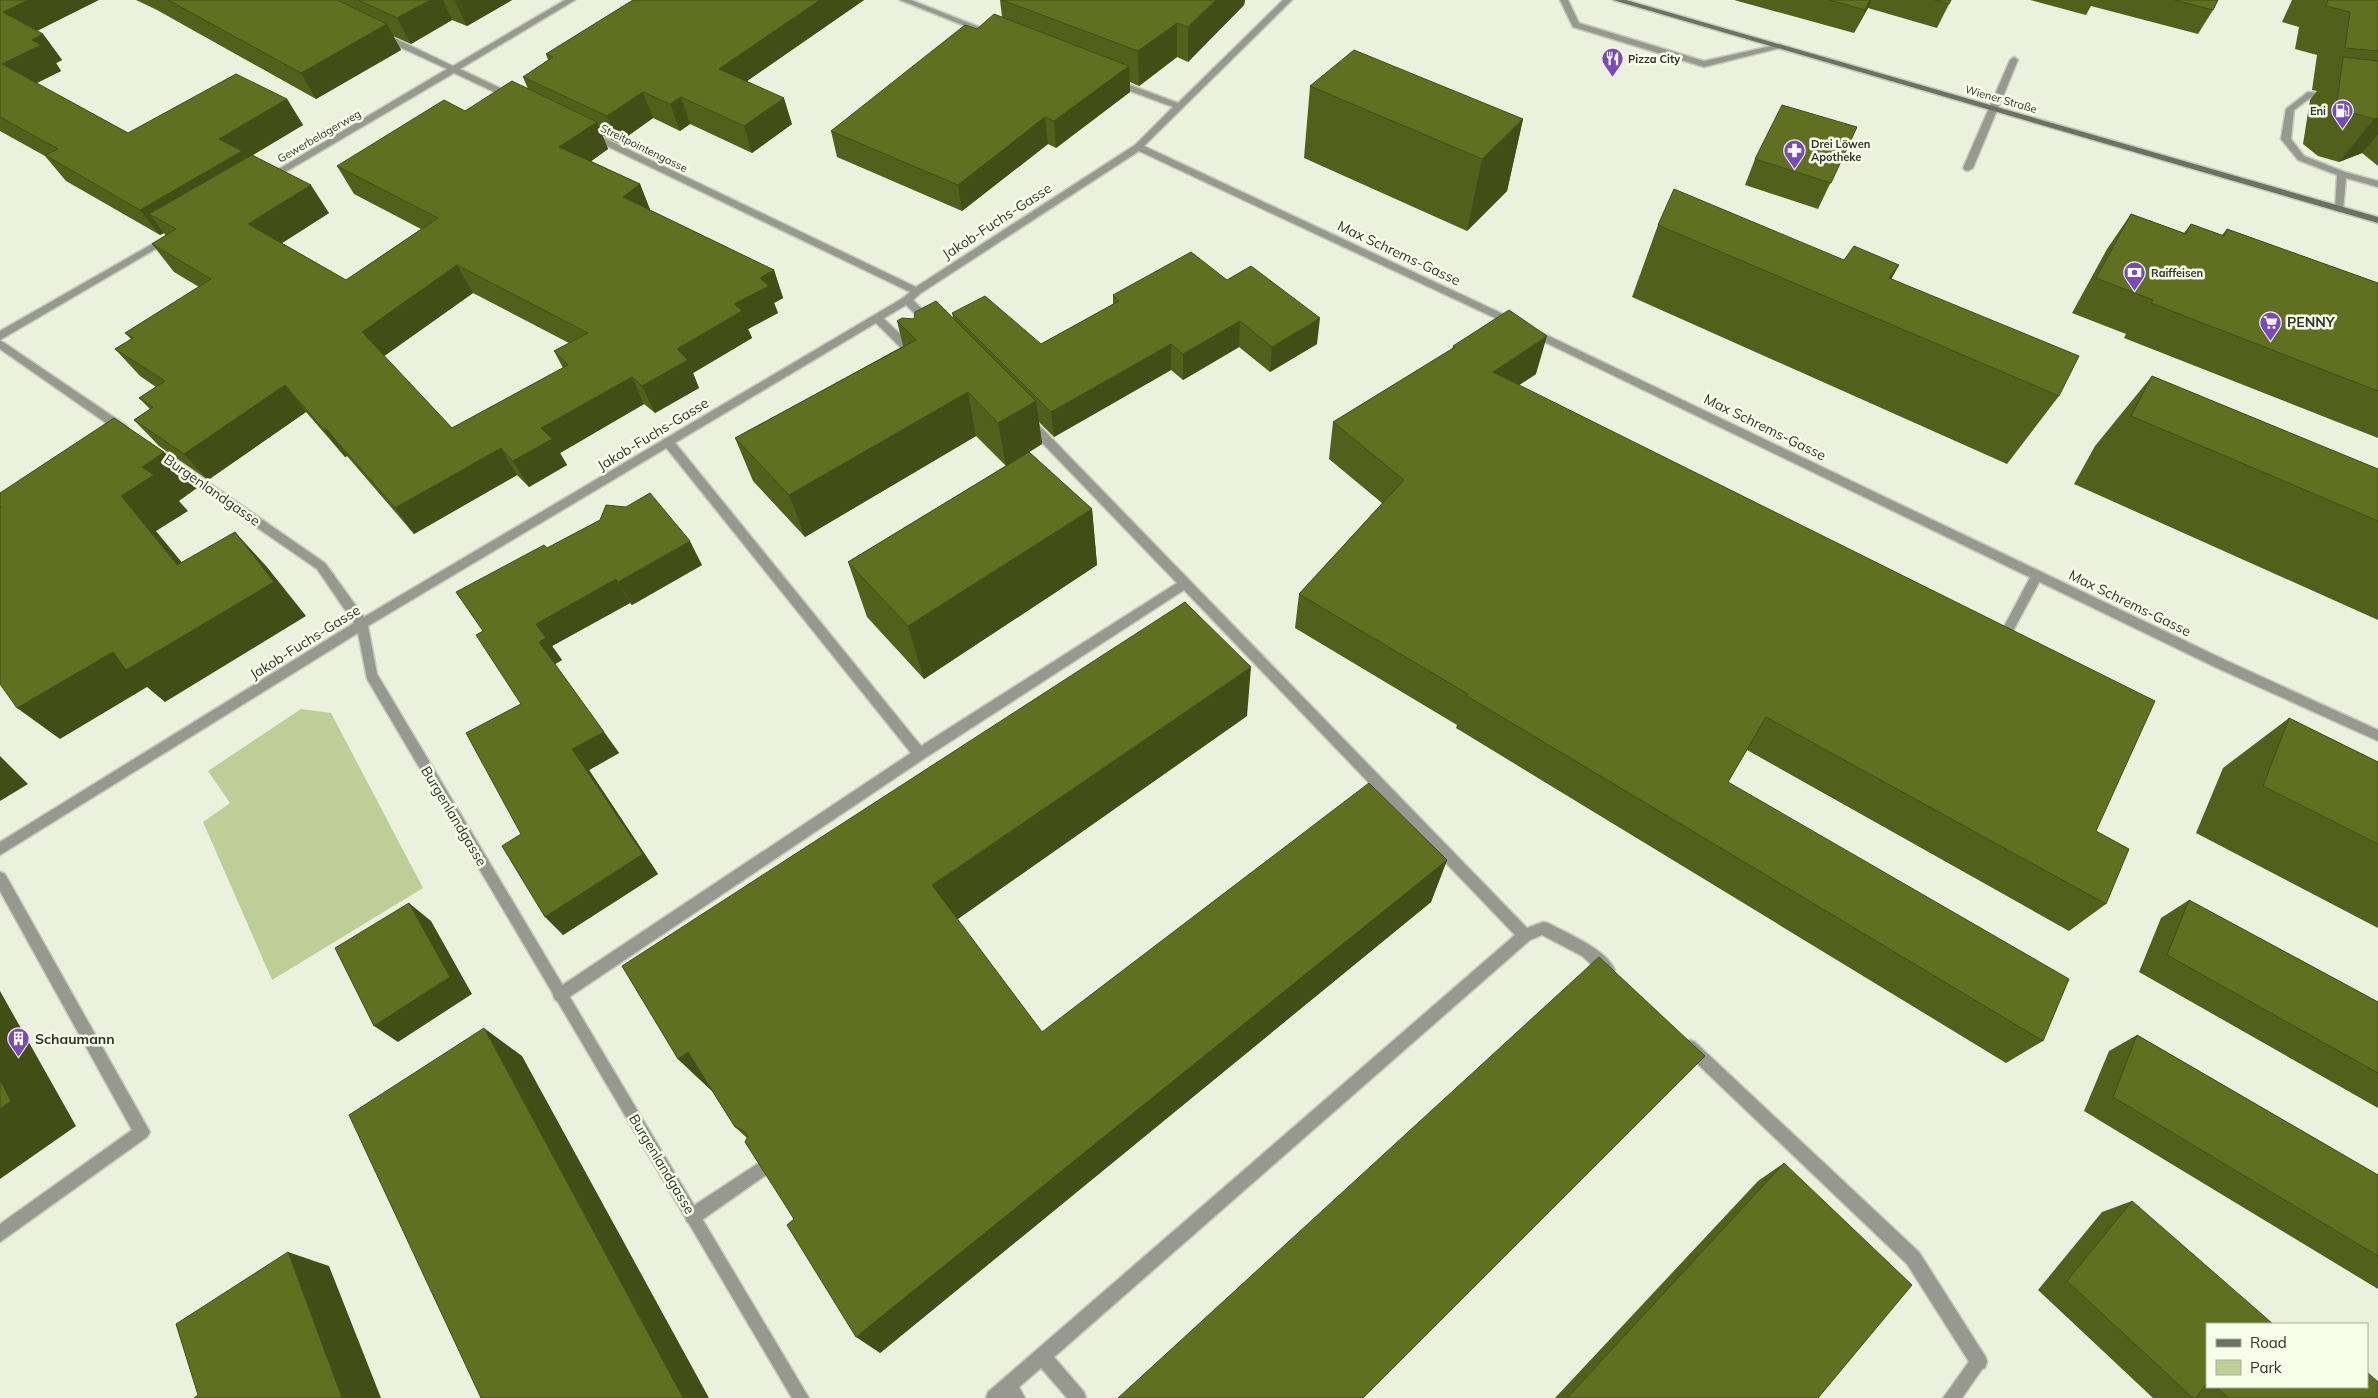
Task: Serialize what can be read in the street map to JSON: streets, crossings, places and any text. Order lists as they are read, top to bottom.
{
  "streets": {
    "main road": ["Wiener Straße"],
    "street": [
      "Gewerbelagerweg",
      "Streitpointengasse",
      "Jakob-Fuchs-Gasse",
      "Max Schrems-Gasse",
      "Burgenlandgasse"
    ]
  },
  "crossings": [
    ["Streitpointengasse", "Jakob-Fuchs-Gasse"],
    ["Jakob-Fuchs-Gasse", "Max Schrems-Gasse"],
    ["Jakob-Fuchs-Gasse", "Burgenlandgasse"]
  ],
  "places": {
    "restaurant": ["Pizza City"],
    "fuel station": ["Eni"],
    "pharmacy": ["Drei Löwen Apotheke"],
    "bank": ["Raiffeisen"],
    "supermarket": ["PENNY"],
    "building": ["Schaumann"]
  },
  "legend": ["Road", "Park"]
}
